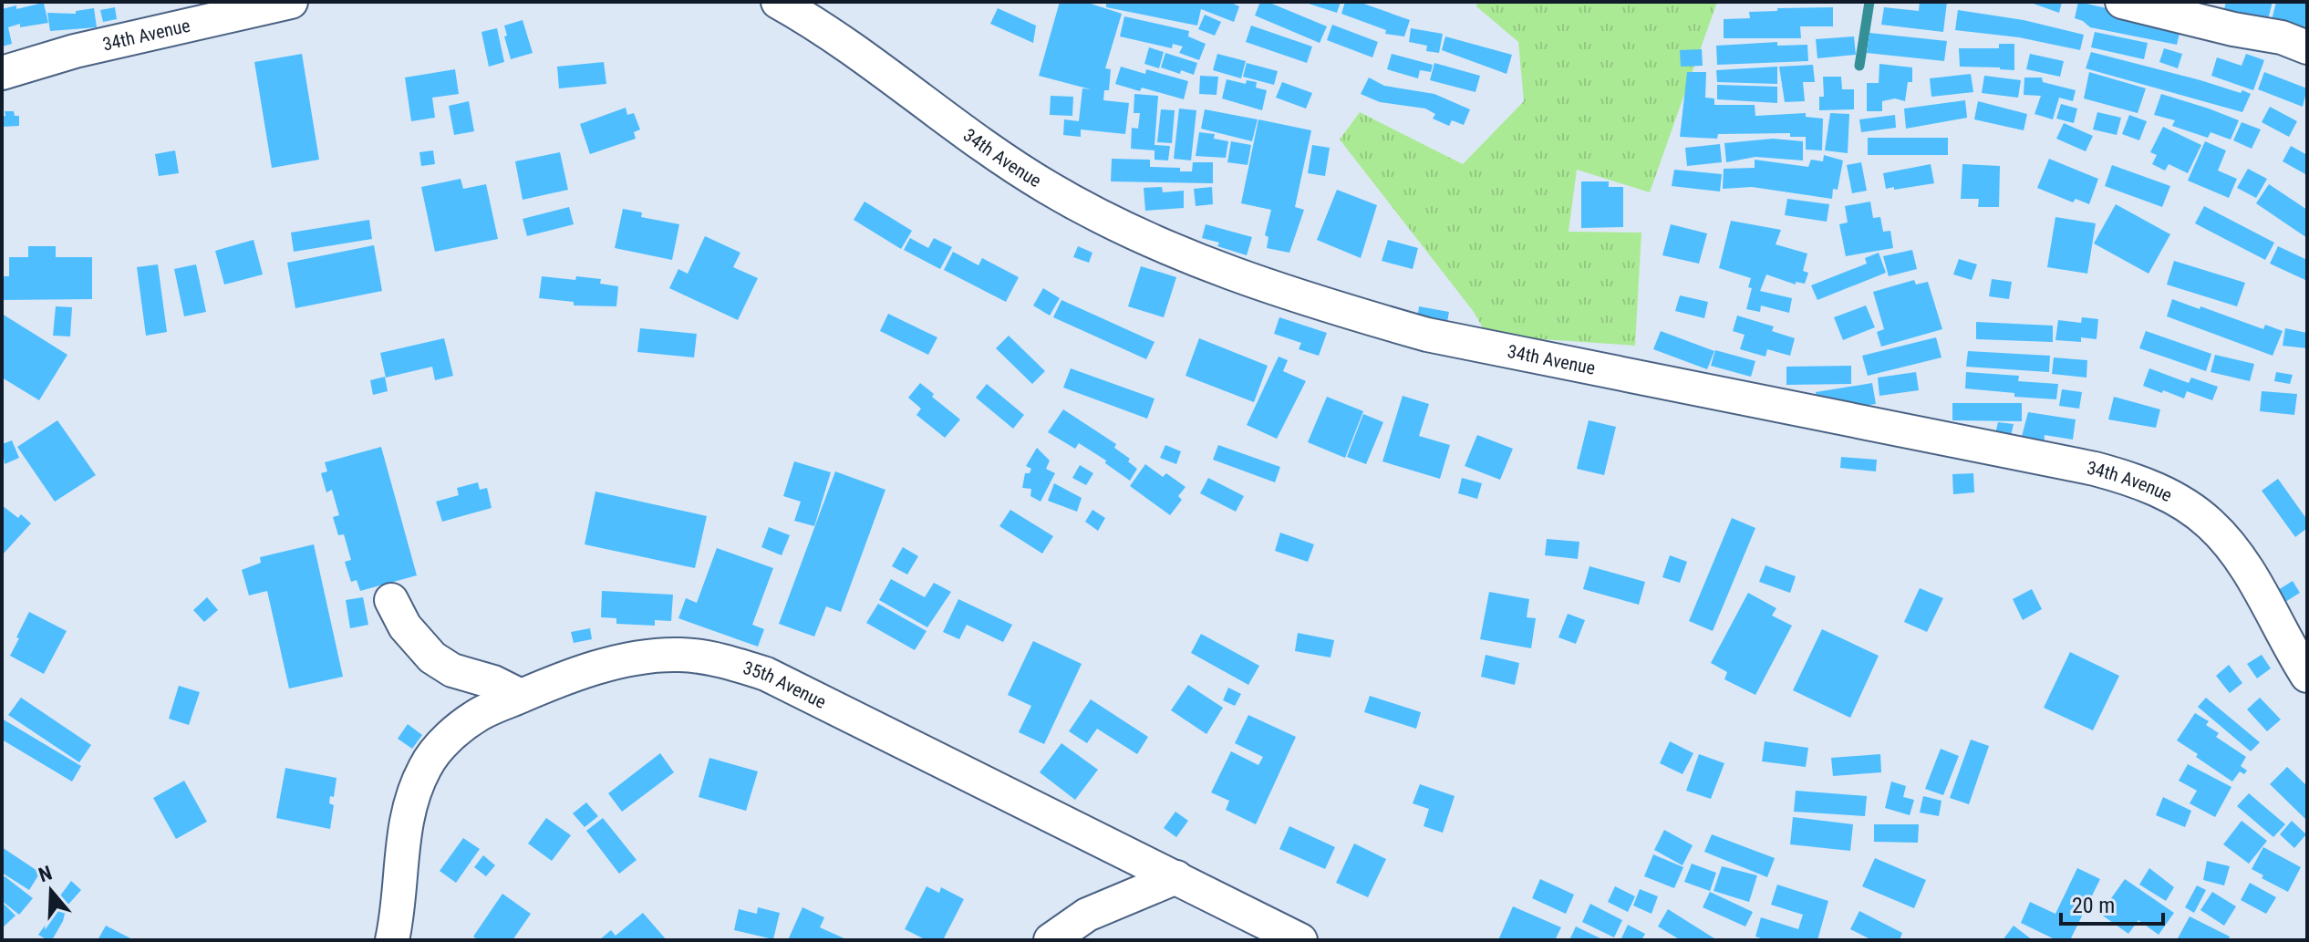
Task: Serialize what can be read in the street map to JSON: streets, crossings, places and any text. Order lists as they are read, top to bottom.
{
  "streets": {
    "street": ["34th Avenue", "35th Avenue"]
  },
  "scale_bar": "20 m",
  "north": "top"
}
